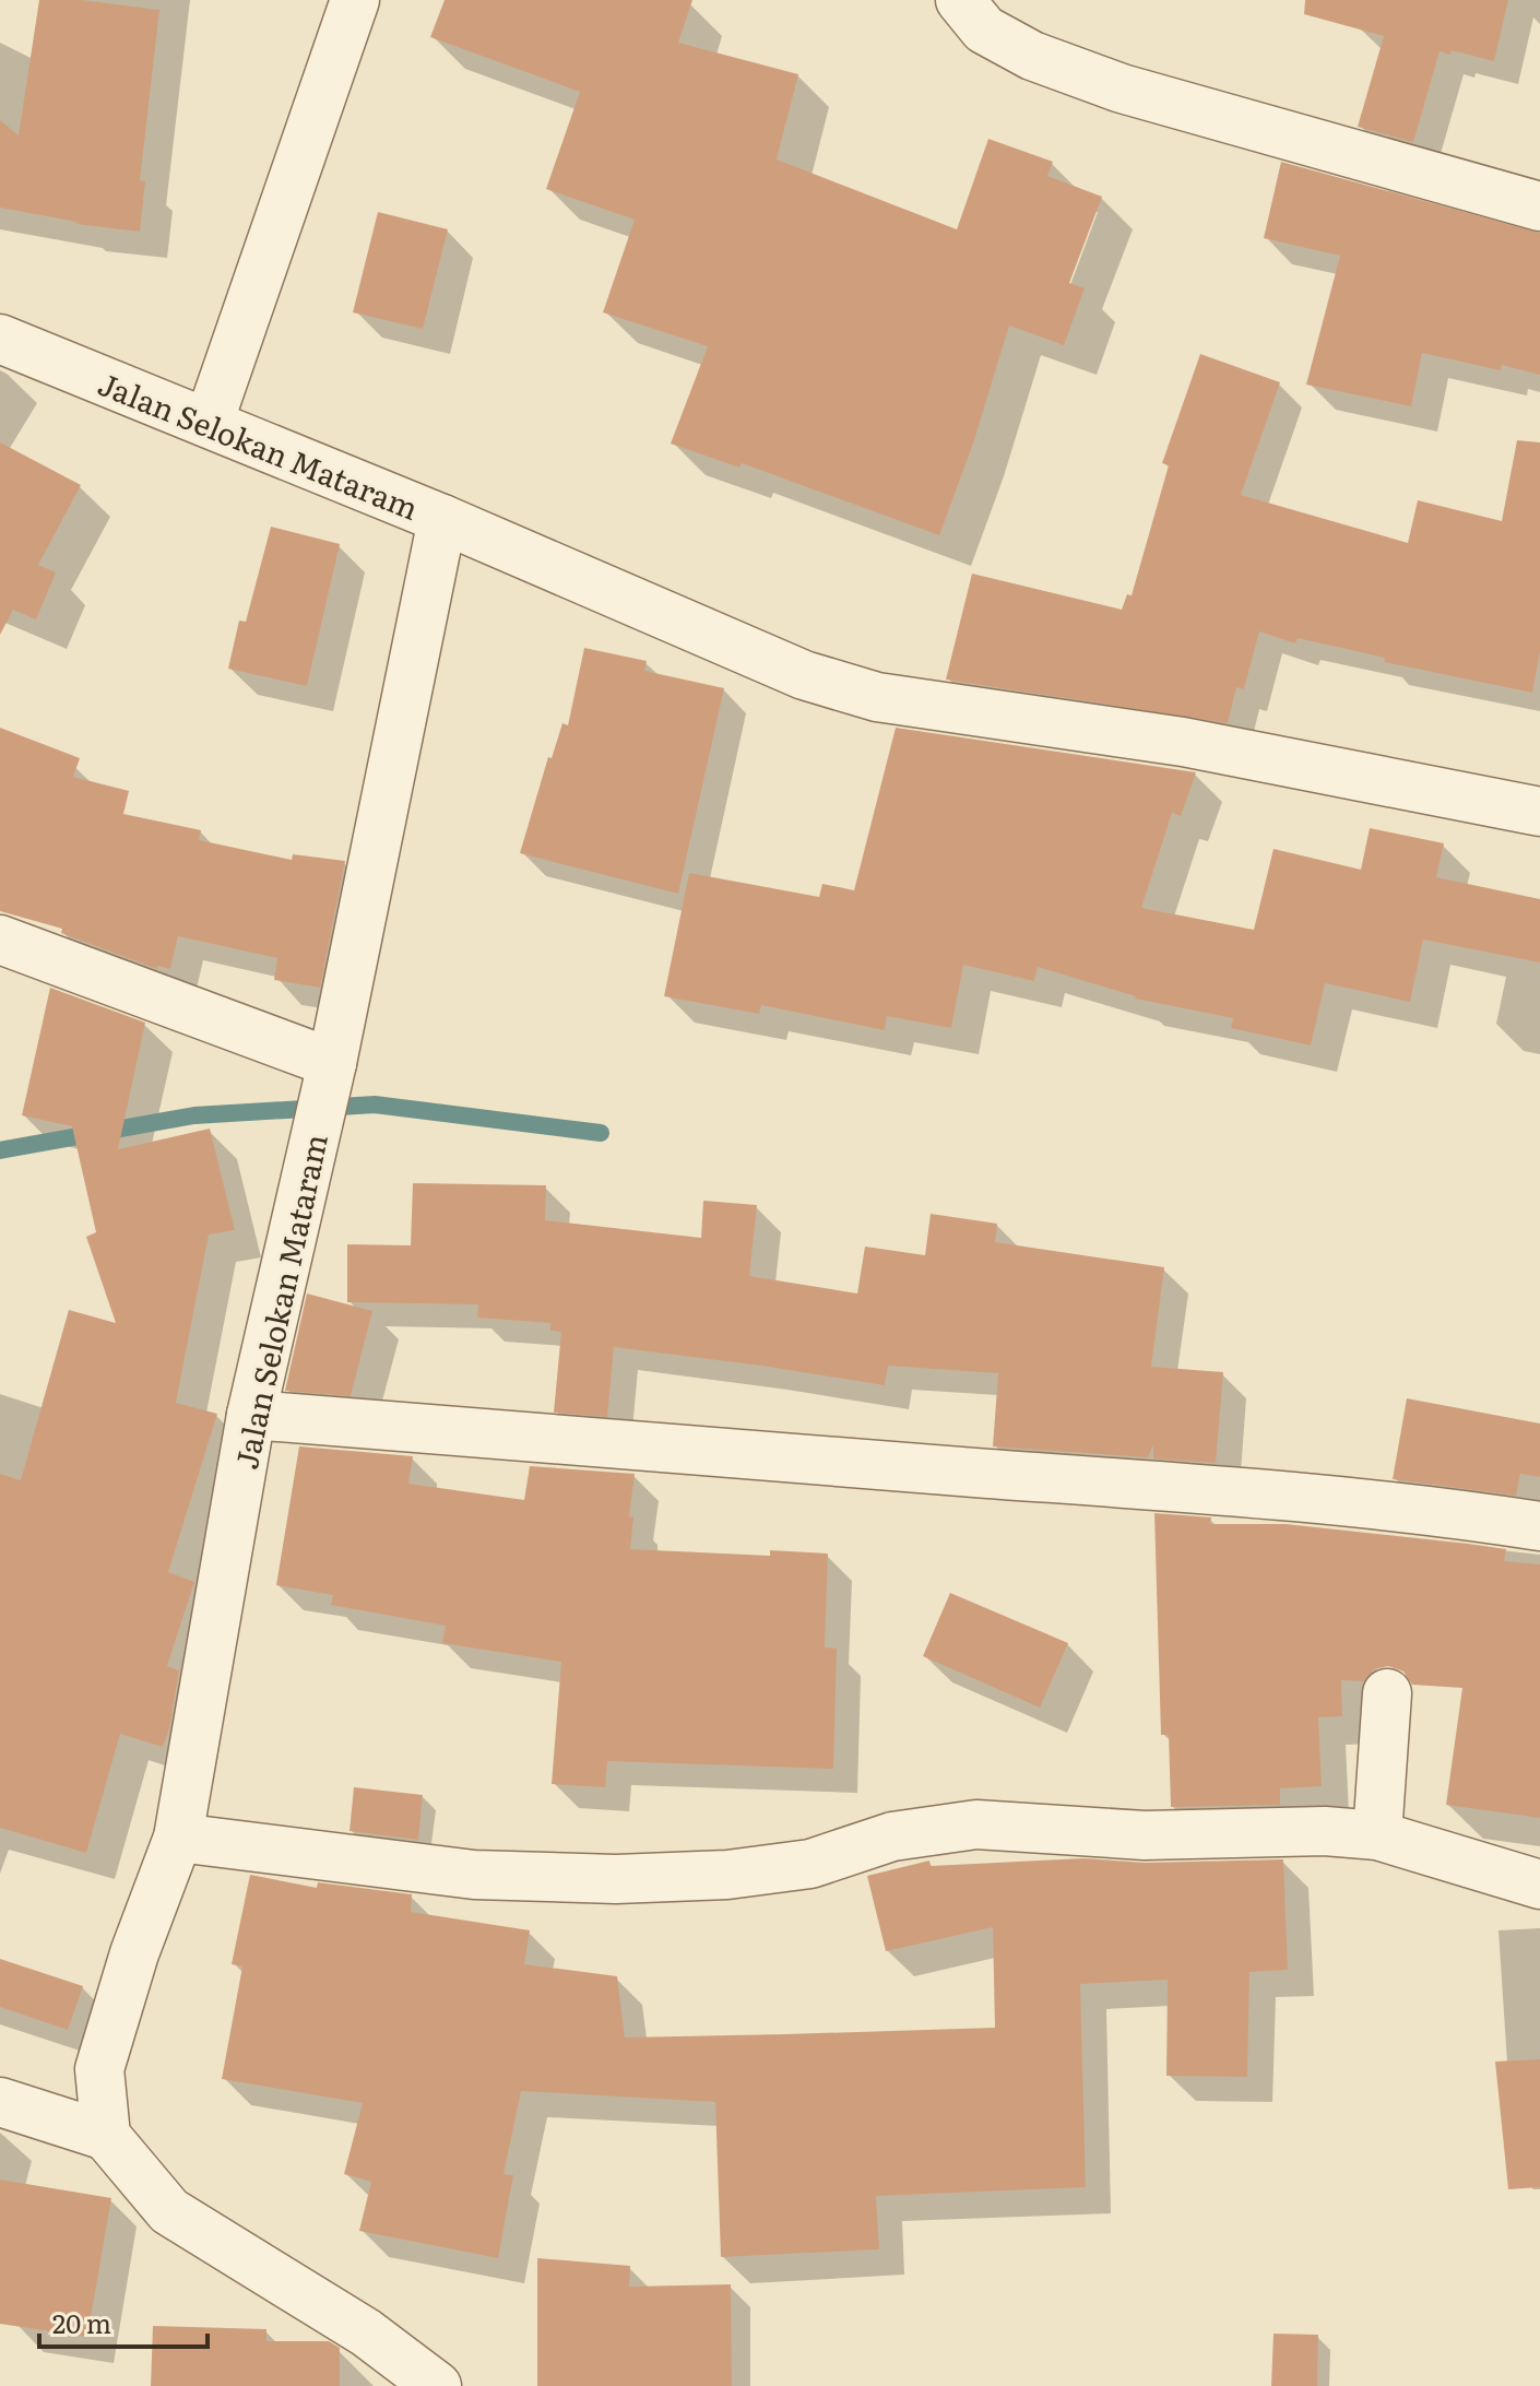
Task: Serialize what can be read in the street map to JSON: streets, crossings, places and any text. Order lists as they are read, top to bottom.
{
  "streets": {
    "street": ["Jalan Selokan Mataram"]
  },
  "scale_bar": "20 m"
}
